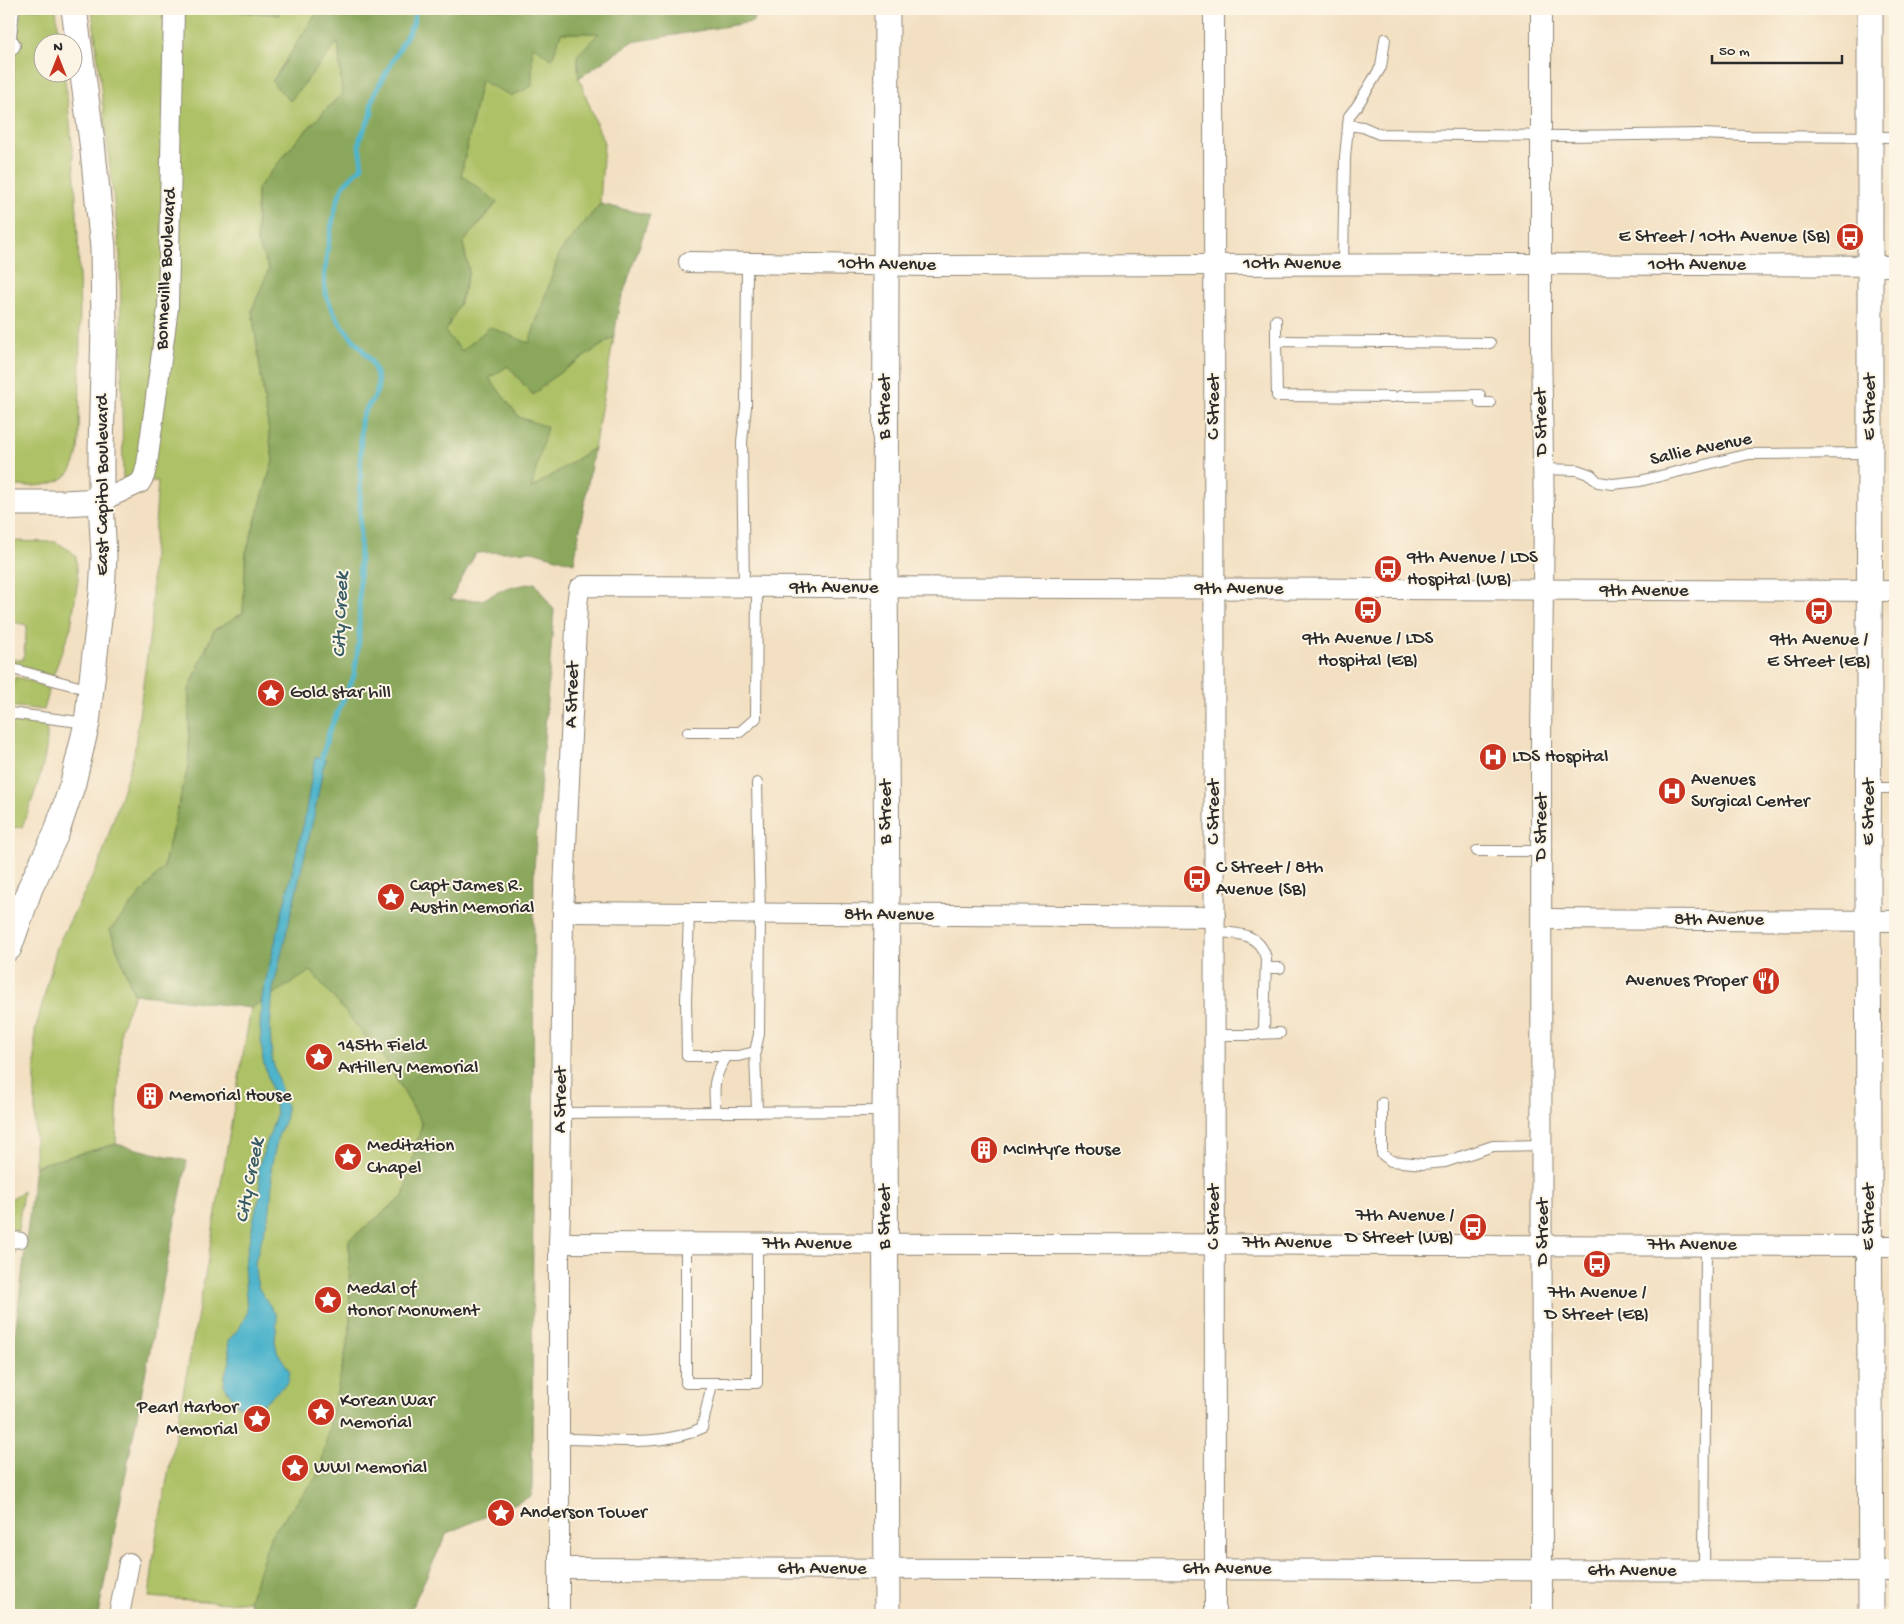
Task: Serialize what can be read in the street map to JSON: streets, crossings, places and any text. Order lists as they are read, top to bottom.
{
  "streets": {
    "street": [
      "10th Avenue",
      "Bonneville Boulevard",
      "B Street",
      "C Street",
      "E Street",
      "D Street",
      "East Capitol Boulevard",
      "9th Avenue",
      "A Street",
      "8th Avenue",
      "7th Avenue",
      "6th Avenue"
    ],
    "lane": ["Sallie Avenue"]
  },
  "crossings": [
    ["10th Avenue", "B Street"],
    ["10th Avenue", "C Street"],
    ["10th Avenue", "E Street"],
    ["10th Avenue", "D Street"],
    ["Bonneville Boulevard", "East Capitol Boulevard"],
    ["B Street", "9th Avenue"],
    ["B Street", "8th Avenue"],
    ["B Street", "7th Avenue"],
    ["B Street", "6th Avenue"],
    ["C Street", "9th Avenue"],
    ["C Street", "8th Avenue"],
    ["C Street", "7th Avenue"],
    ["C Street", "6th Avenue"],
    ["E Street", "Sallie Avenue"],
    ["E Street", "9th Avenue"],
    ["E Street", "8th Avenue"],
    ["E Street", "7th Avenue"],
    ["E Street", "6th Avenue"],
    ["D Street", "Sallie Avenue"],
    ["D Street", "9th Avenue"],
    ["D Street", "8th Avenue"],
    ["D Street", "7th Avenue"],
    ["D Street", "6th Avenue"],
    ["9th Avenue", "A Street"],
    ["A Street", "8th Avenue"],
    ["A Street", "7th Avenue"],
    ["A Street", "6th Avenue"]
  ],
  "water": ["City Creek"],
  "places": {
    "bus stop": [
      "E Street / 10th Avenue (SB)",
      "9th Avenue / LDS Hospital (WB)",
      "9th Avenue / LDS Hospital (EB)",
      "9th Avenue / E Street (EB)",
      "C Street / 8th Avenue (SB)",
      "7th Avenue / D Street (WB)",
      "7th Avenue / D Street (EB)"
    ],
    "place": [
      "Gold star hill",
      "Capt James R. Austin Memorial",
      "145th Field Artillery Memorial",
      "Meditation Chapel",
      "Medal of Honor Monument",
      "Korean War Memorial",
      "Pearl Harbor Memorial",
      "WWI Memorial",
      "Anderson Tower"
    ],
    "hospital": ["LDS Hospital", "Avenues Surgical Center"],
    "restaurant": ["Avenues Proper"],
    "building": ["Memorial House", "McIntyre House"]
  },
  "scale_bar": "50 m",
  "north": "top"
}
